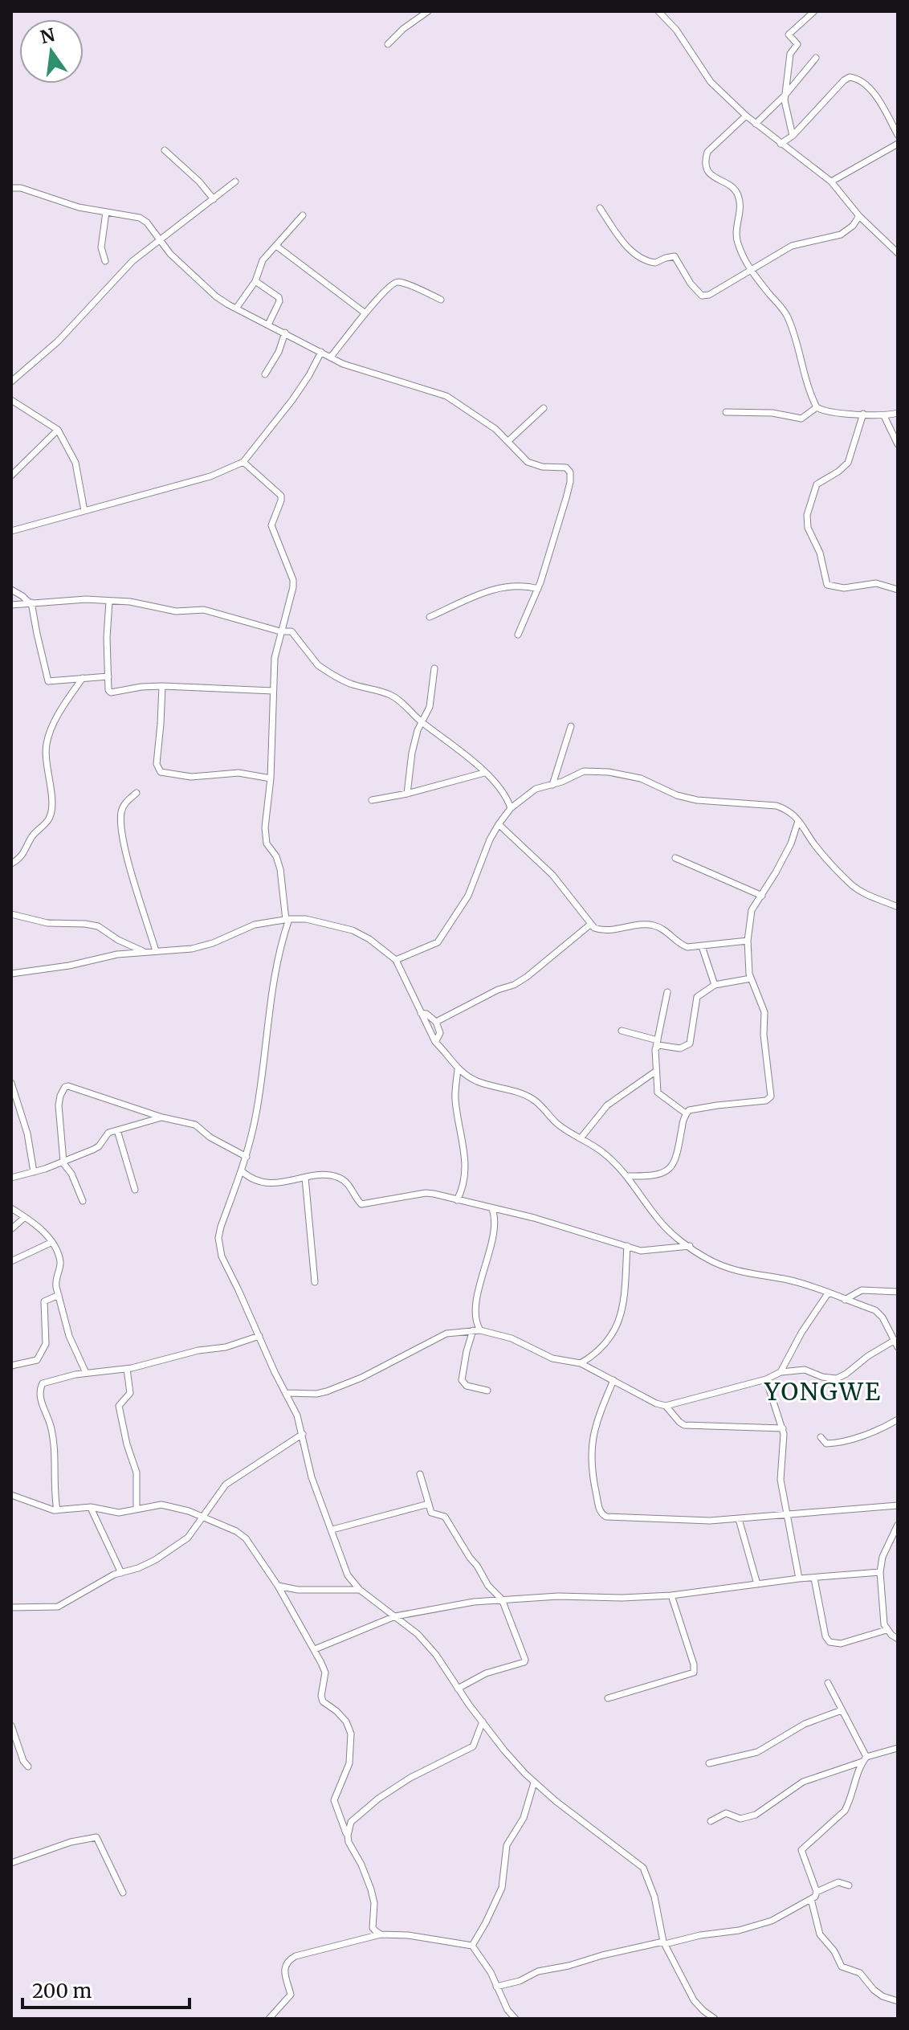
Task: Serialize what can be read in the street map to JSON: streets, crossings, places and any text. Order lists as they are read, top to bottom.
{
  "districts": ["YONGWE"],
  "scale_bar": "200 m",
  "north": "top"
}
